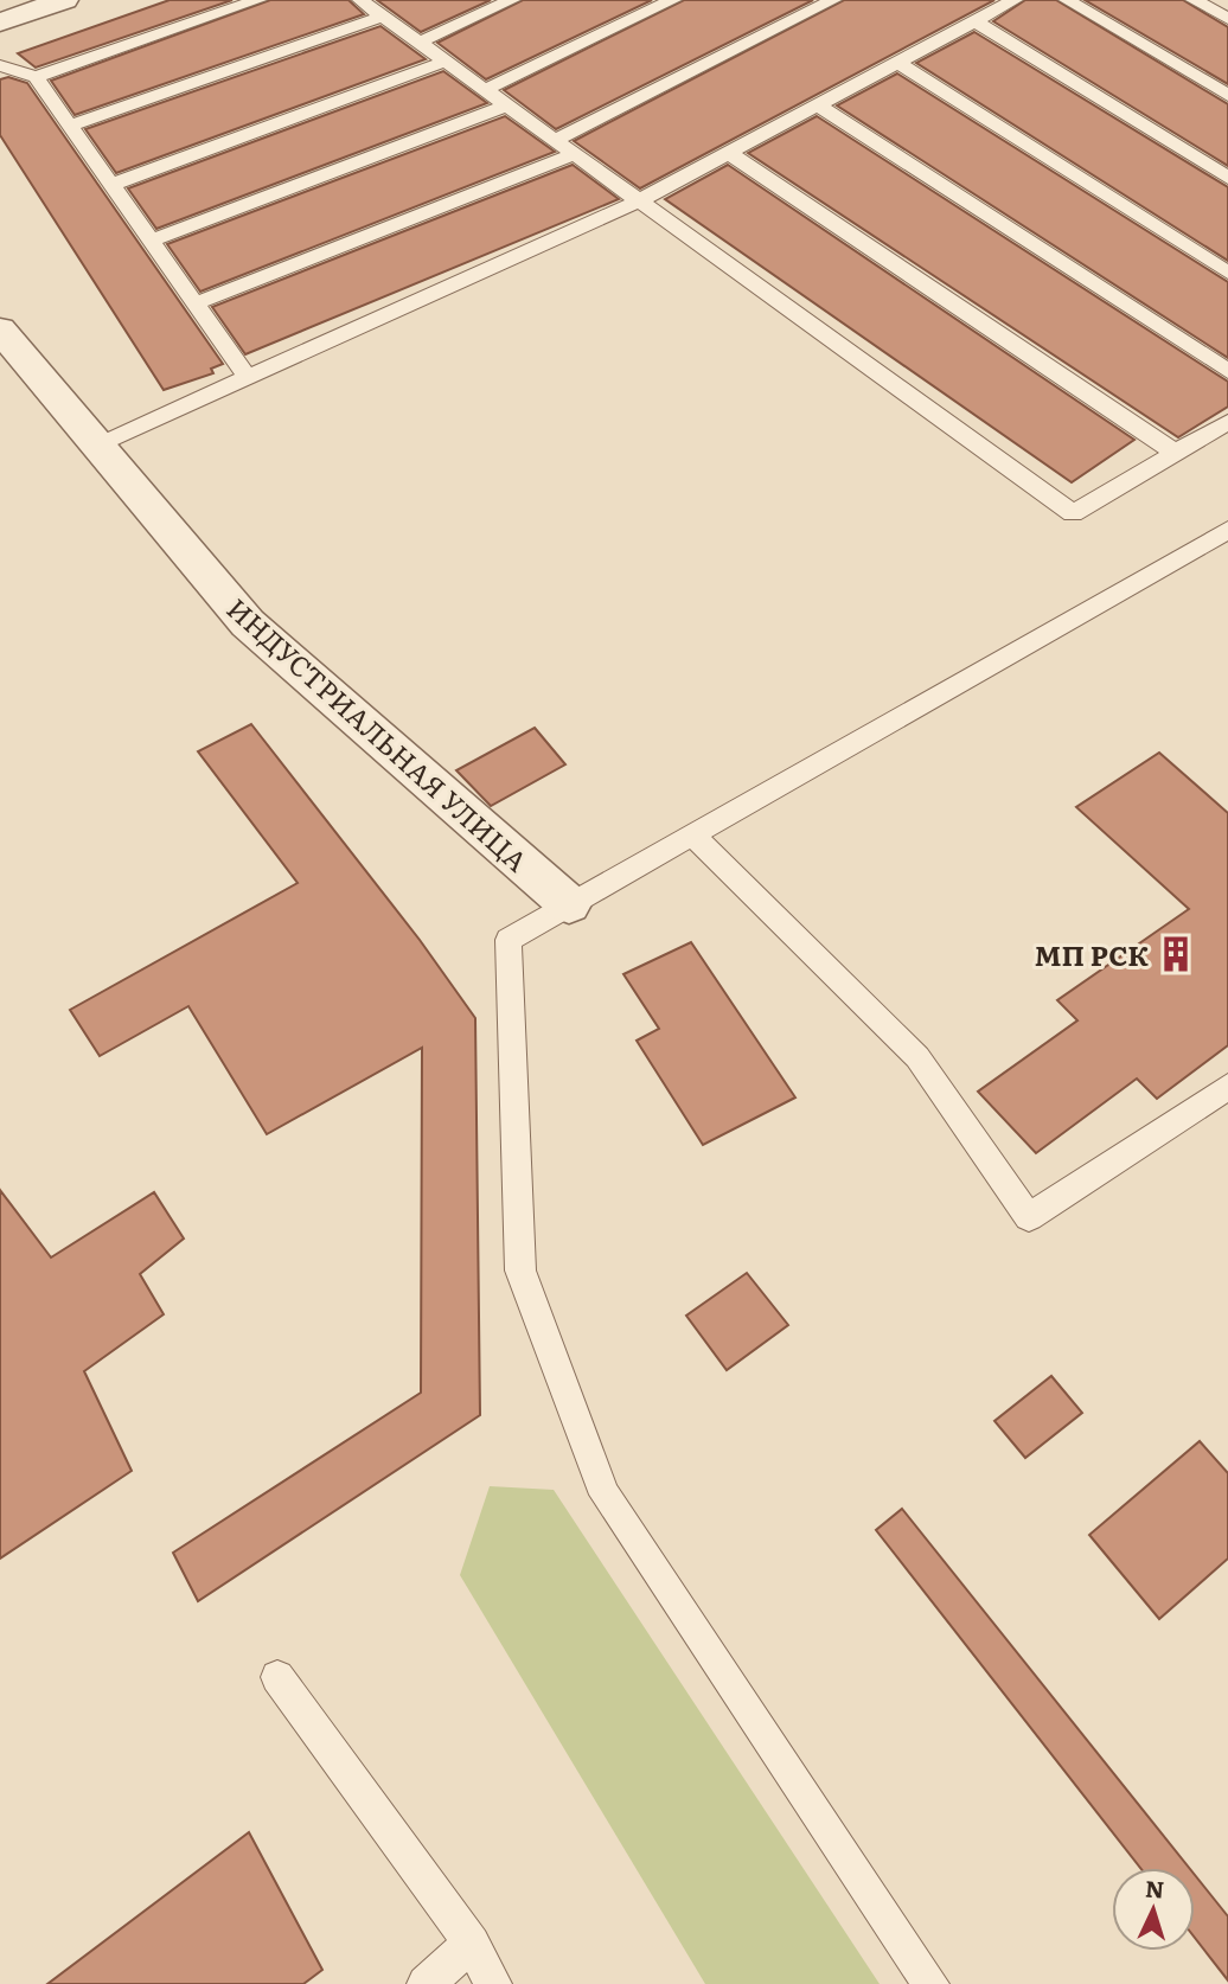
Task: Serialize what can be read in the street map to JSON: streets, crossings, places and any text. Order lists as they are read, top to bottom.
{
  "streets": {
    "street": ["ИНДУСТРИАЛЬНАЯ УЛИЦА"]
  },
  "places": {
    "building": ["МП РСК"]
  },
  "north": "top"
}
